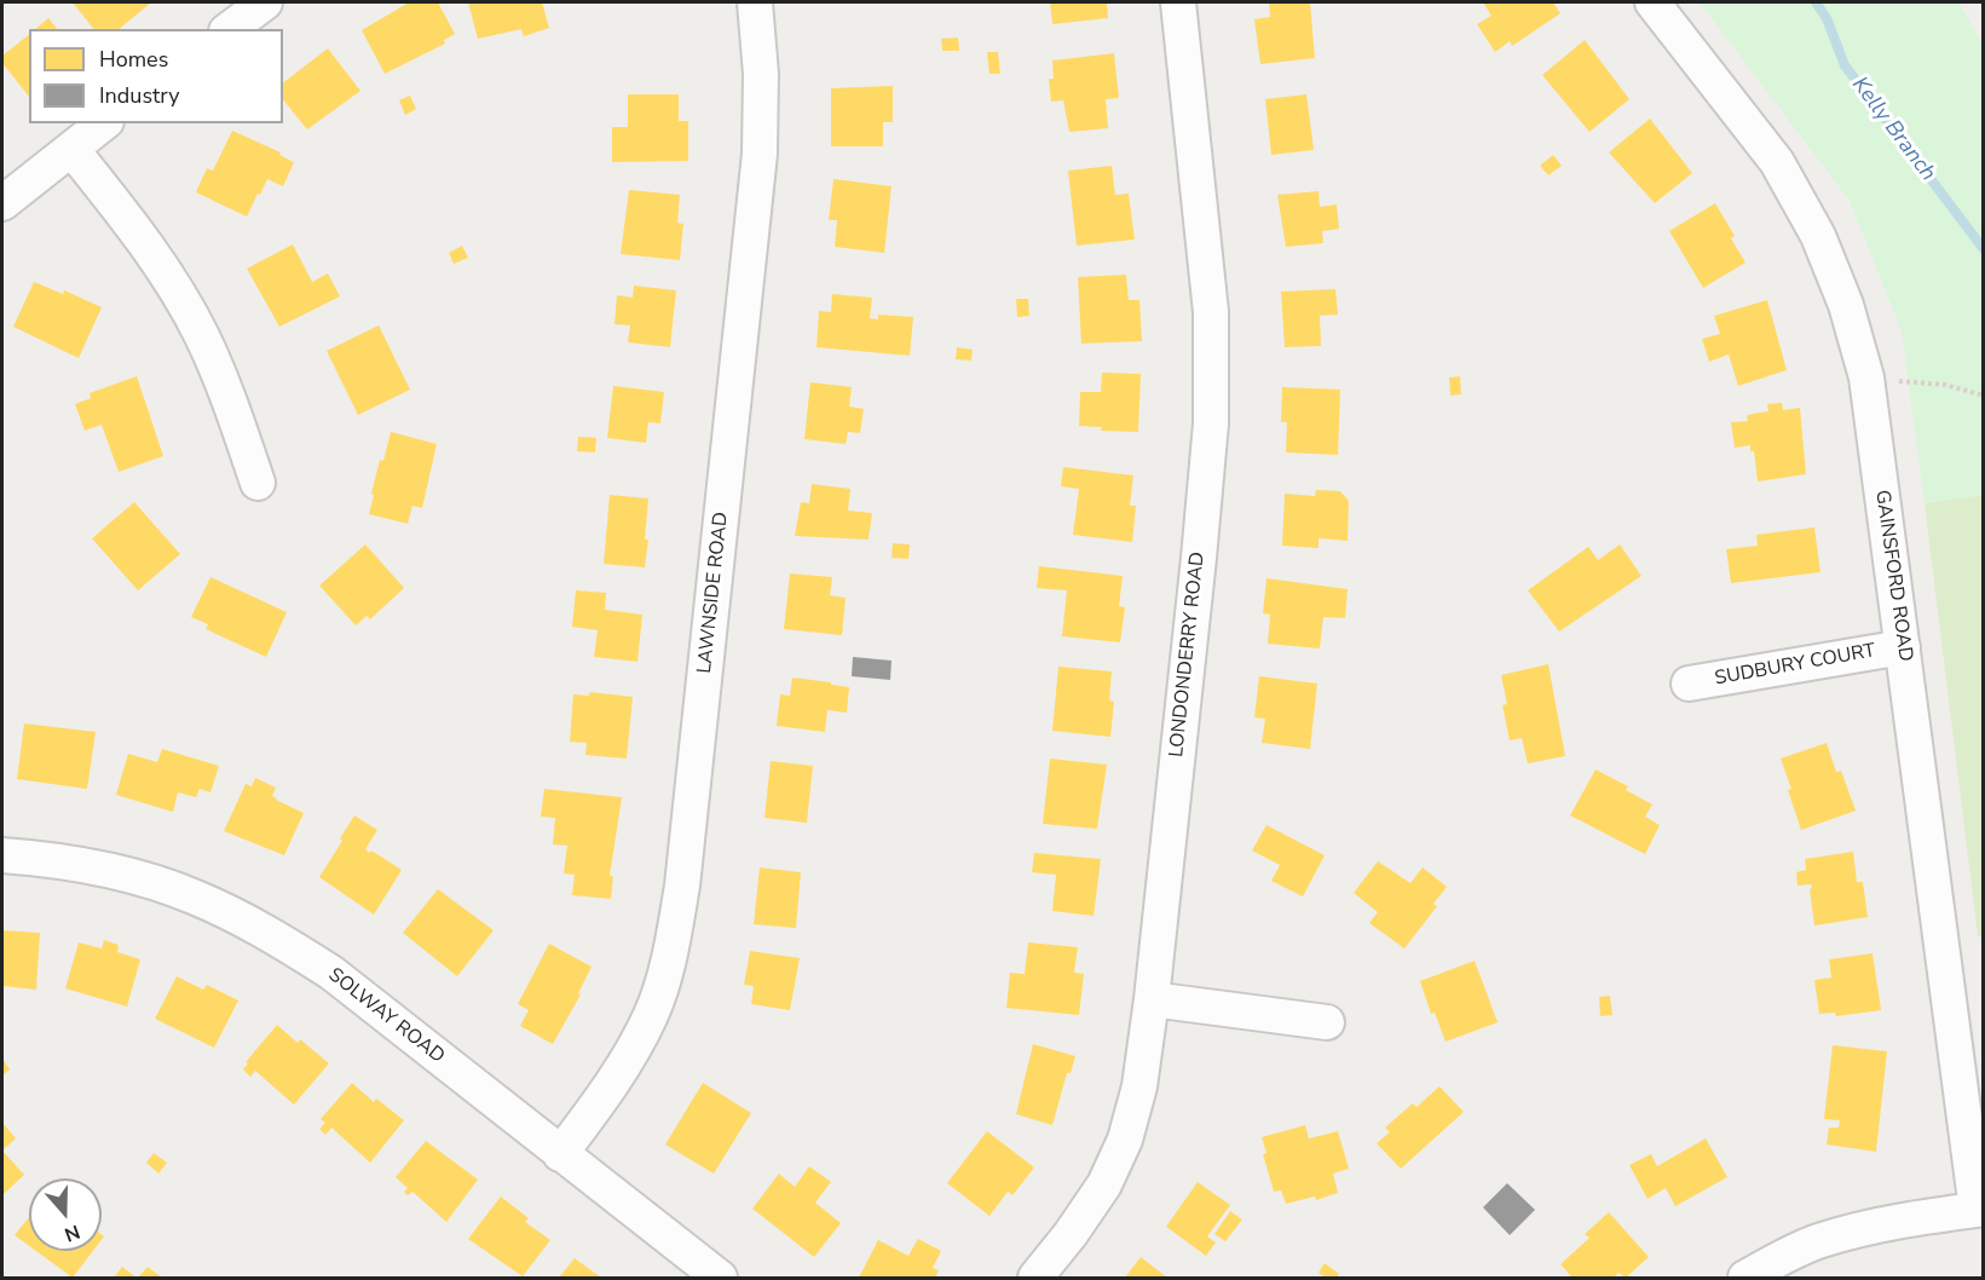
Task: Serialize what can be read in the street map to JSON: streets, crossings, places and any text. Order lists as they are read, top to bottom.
{
  "streets": {
    "street": [
      "GAINSFORD ROAD",
      "LAWNSIDE ROAD",
      "LONDONDERRY ROAD",
      "SUDBURY COURT",
      "SOLWAY ROAD"
    ]
  },
  "crossings": [
    ["GAINSFORD ROAD", "SUDBURY COURT"],
    ["LAWNSIDE ROAD", "SOLWAY ROAD"]
  ],
  "water": ["Kelly Branch"],
  "legend": ["Homes", "Industry"],
  "north": "bottom"
}
